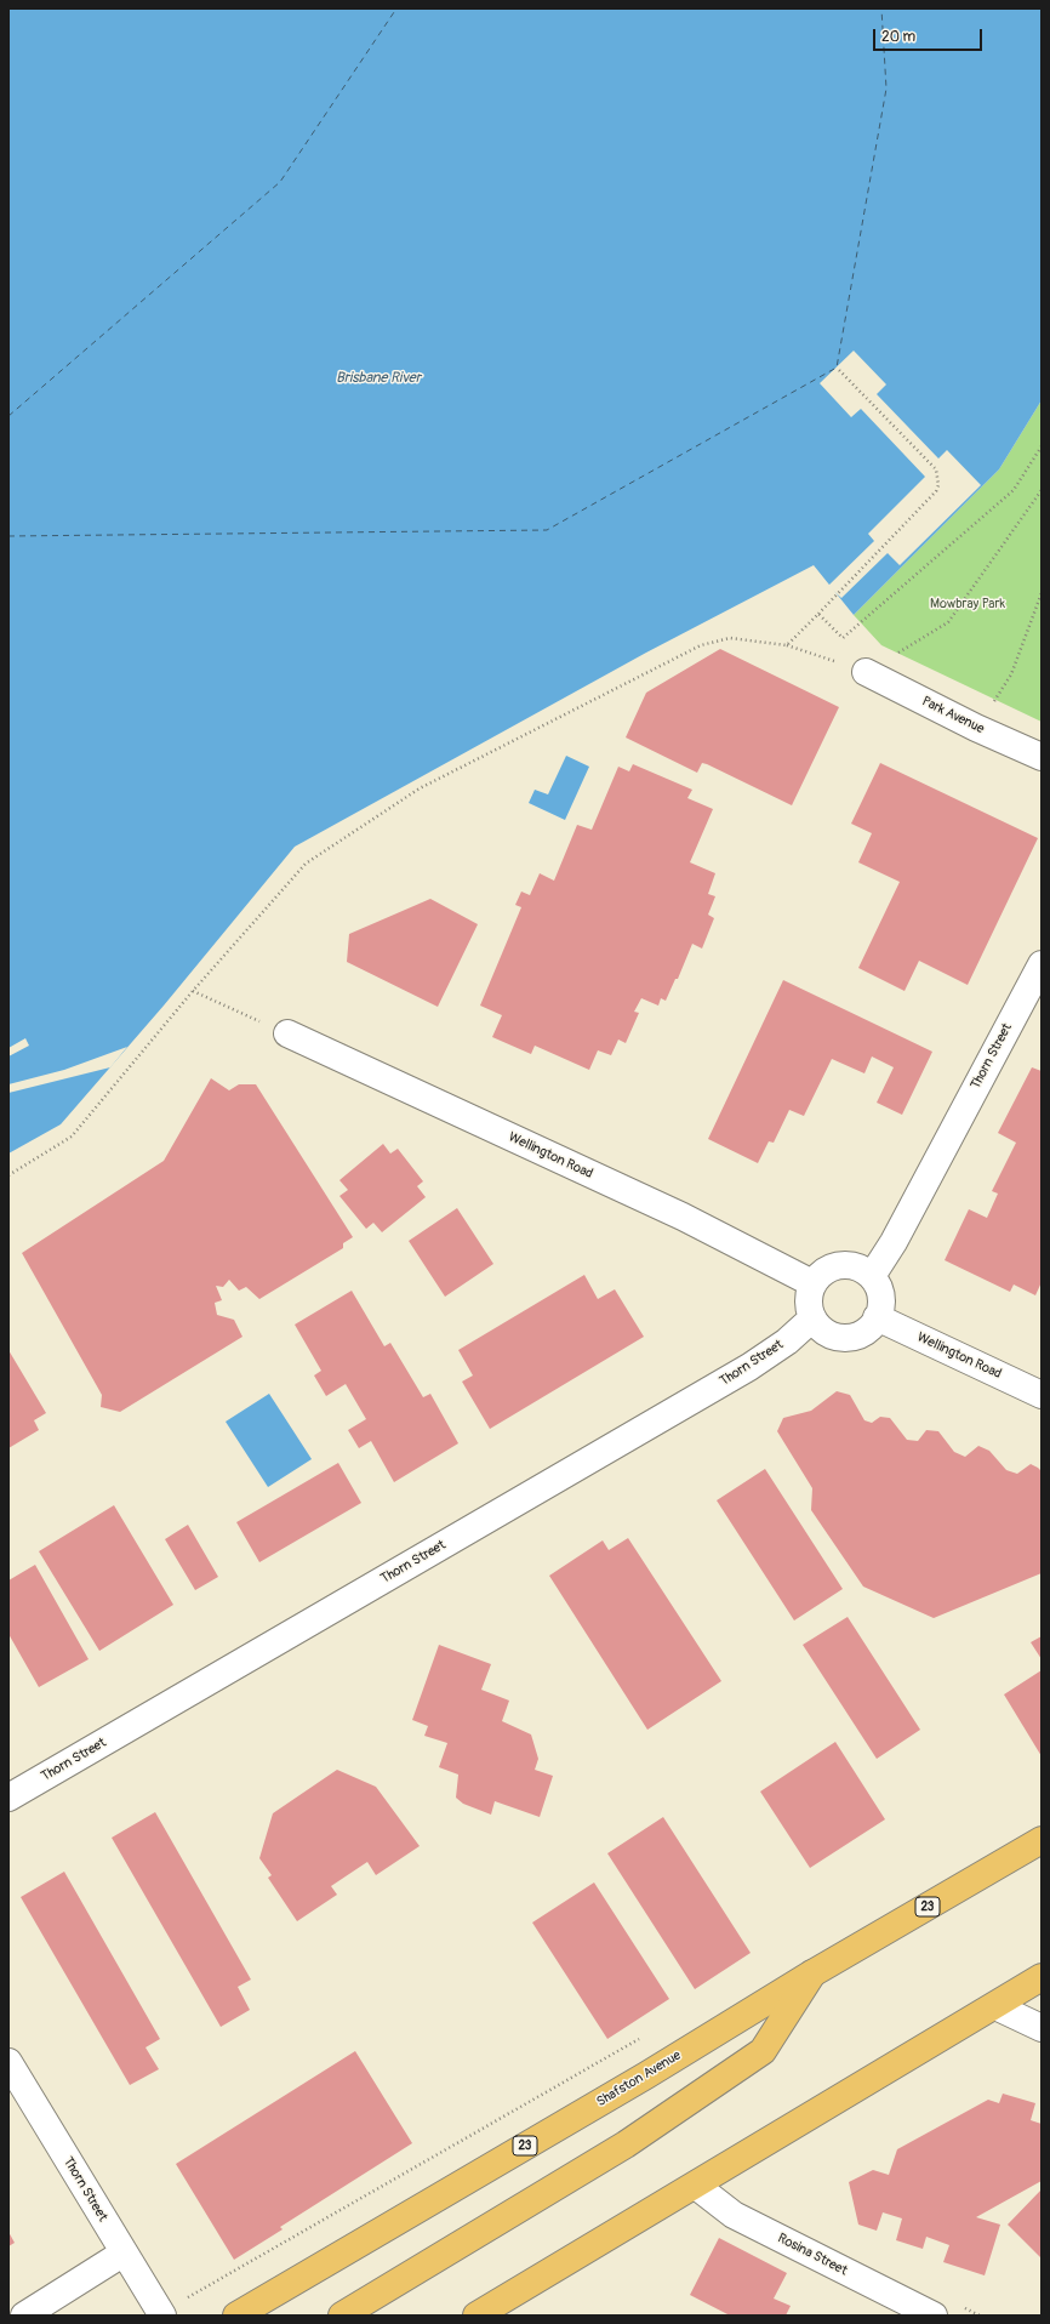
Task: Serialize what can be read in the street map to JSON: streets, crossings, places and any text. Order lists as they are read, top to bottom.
{
  "streets": {
    "main road": ["23", "Shafston Avenue"],
    "street": [
      "Park Avenue",
      "Thorn Street",
      "Wellington Road",
      "Rosina Street"
    ]
  },
  "crossings": [
    ["Thorn Street", "Wellington Road"]
  ],
  "water": ["Brisbane River"],
  "parks": ["Mowbray Park"],
  "scale_bar": "20 m"
}
